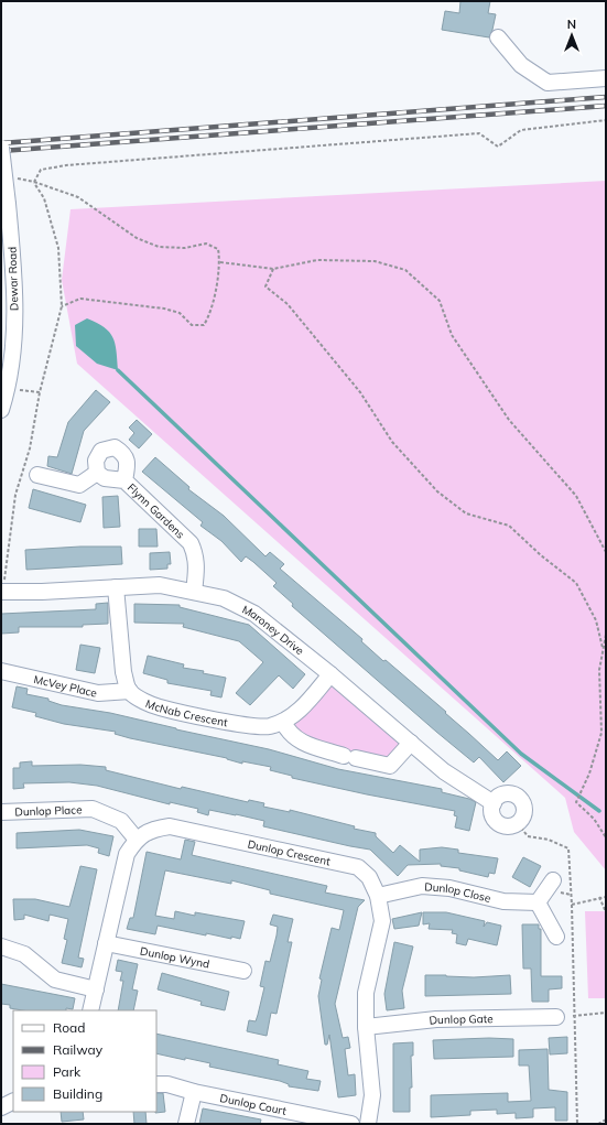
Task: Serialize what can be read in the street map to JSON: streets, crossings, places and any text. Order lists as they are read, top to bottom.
{
  "streets": {
    "street": [
      "Dewar Road",
      "Flynn Gardens",
      "Maroney Drive",
      "McVey Place",
      "McNab Crescent",
      "Dunlop Place",
      "Dunlop Crescent",
      "Dunlop Close",
      "Dunlop Wynd",
      "Dunlop Gate",
      "Dunlop Court"
    ]
  },
  "crossings": [
    ["Flynn Gardens", "Maroney Drive"],
    ["Maroney Drive", "McNab Crescent"],
    ["McVey Place", "McNab Crescent"],
    ["Dunlop Place", "Dunlop Crescent"],
    ["Dunlop Crescent", "Dunlop Close"],
    ["Dunlop Crescent", "Dunlop Wynd"],
    ["Dunlop Crescent", "Dunlop Gate"]
  ],
  "legend": [
    "Road",
    "Railway",
    "Park",
    "Building"
  ],
  "north": "top"
}
